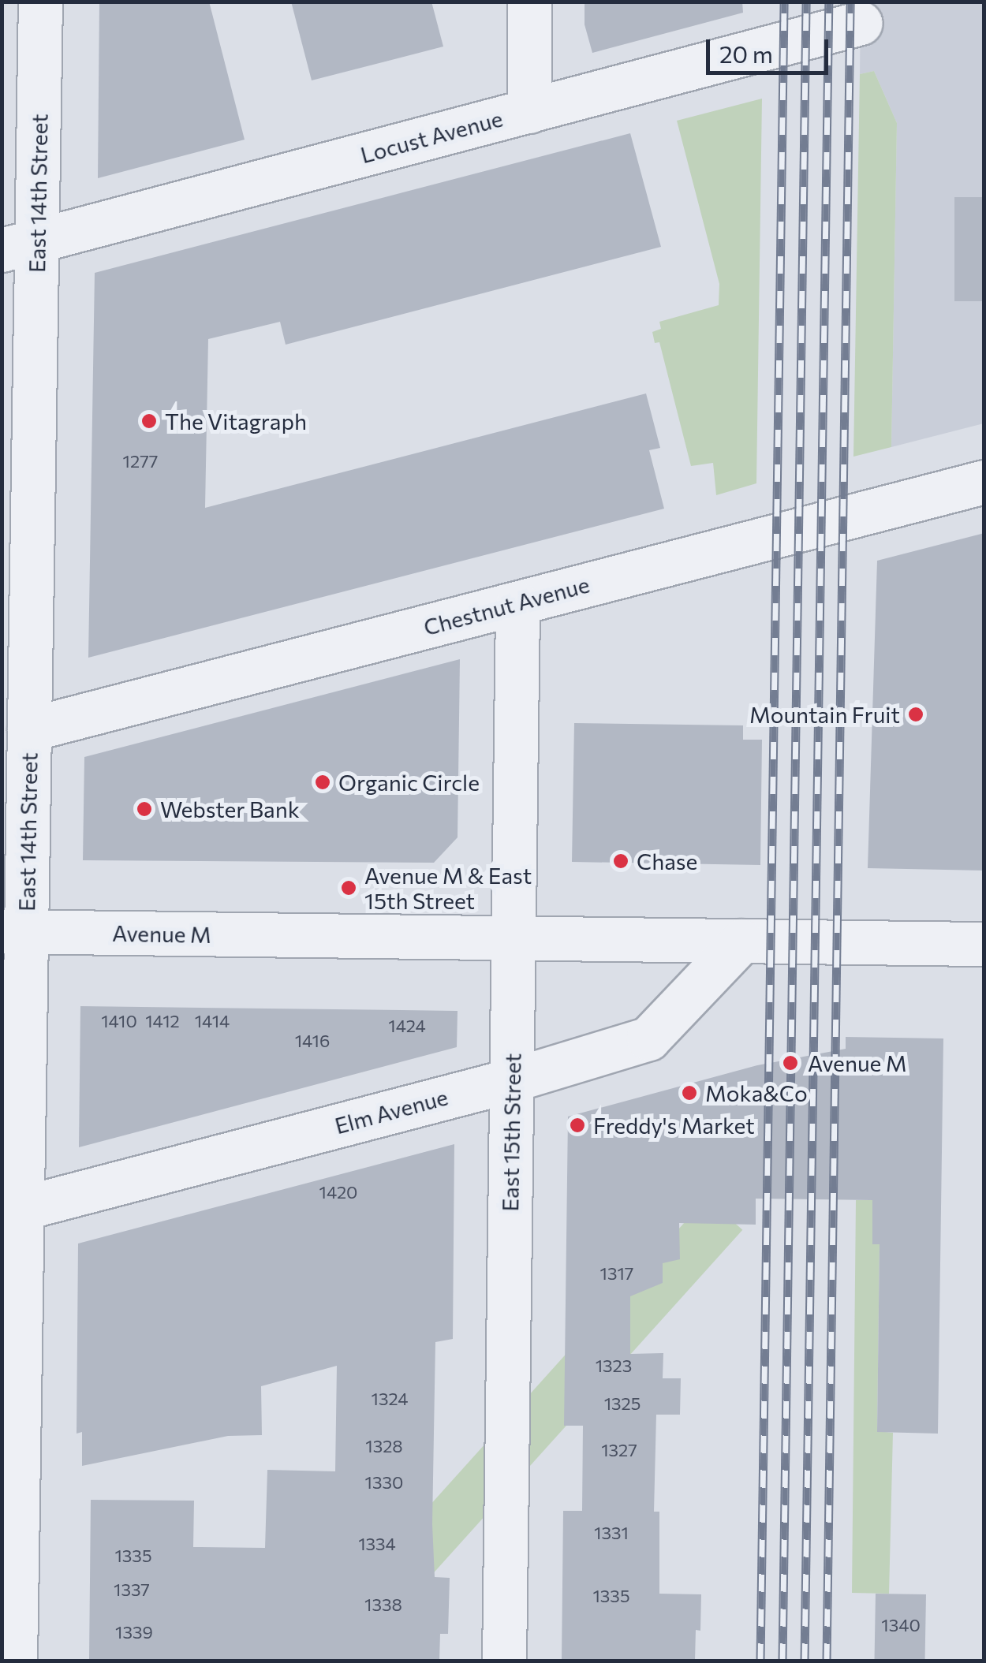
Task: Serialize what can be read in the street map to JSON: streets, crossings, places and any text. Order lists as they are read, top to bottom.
{
  "streets": {
    "street": [
      "Locust Avenue",
      "East 14th Street",
      "Chestnut Avenue",
      "Avenue M",
      "Elm Avenue",
      "East 15th Street"
    ]
  },
  "crossings": [
    ["Locust Avenue", "East 14th Street"],
    ["East 14th Street", "Chestnut Avenue"],
    ["East 14th Street", "Avenue M"],
    ["East 14th Street", "Elm Avenue"],
    ["Chestnut Avenue", "East 15th Street"],
    ["Avenue M", "Elm Avenue"],
    ["Avenue M", "East 15th Street"],
    ["Elm Avenue", "East 15th Street"]
  ],
  "places": [
    "The Vitagraph",
    "Mountain Fruit",
    "Organic Circle",
    "Webster Bank",
    "Chase",
    "Avenue M & East 15th Street",
    "Avenue M",
    "Moka&Co",
    "Freddy's Market"
  ],
  "house_numbers": [
    "1277",
    "1410",
    "1412",
    "1414",
    "1424",
    "1416",
    "1420",
    "1317",
    "1323",
    "1324",
    "1325",
    "1328",
    "1327",
    "1330",
    "1331",
    "1334",
    "1335",
    "1337",
    "1335",
    "1338",
    "1340",
    "1339"
  ],
  "scale_bar": "20 m"
}
